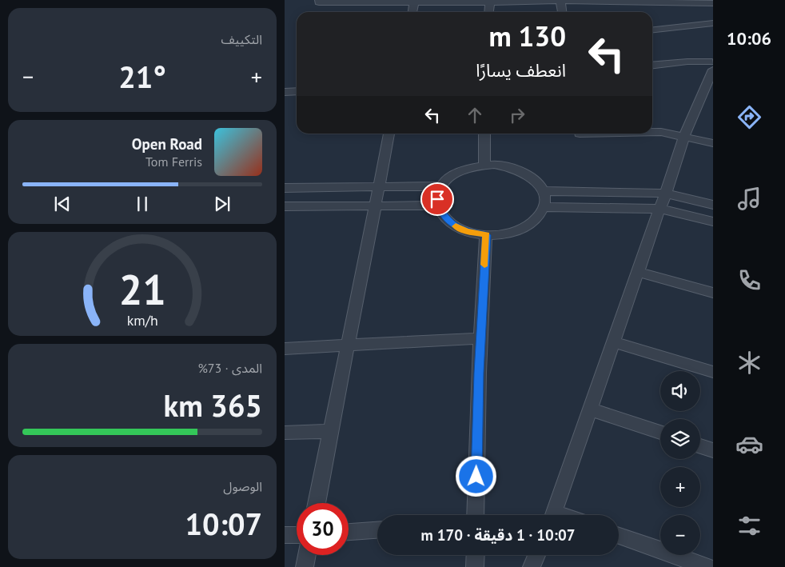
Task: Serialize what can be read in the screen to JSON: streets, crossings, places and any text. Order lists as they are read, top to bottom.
{
  "page": {
    "tabs": "10:06",
    "tile": [
      "التكييف",
      ["المدى · 73%", "365 km"],
      ["الوصول", "10:07"]
    ],
    "turn": ["130 m", "انعطف يسارًا"],
    "heat": ["−", "21°", "+"],
    "song": ["Open Road", "Tom Ferris"],
    "map_buttons": ["+", "−"],
    "limit": "30",
    "trip": "10:07 · 1 دقيقة · 170 m",
    "gauge": ["21", "km/h"]
  }
}
